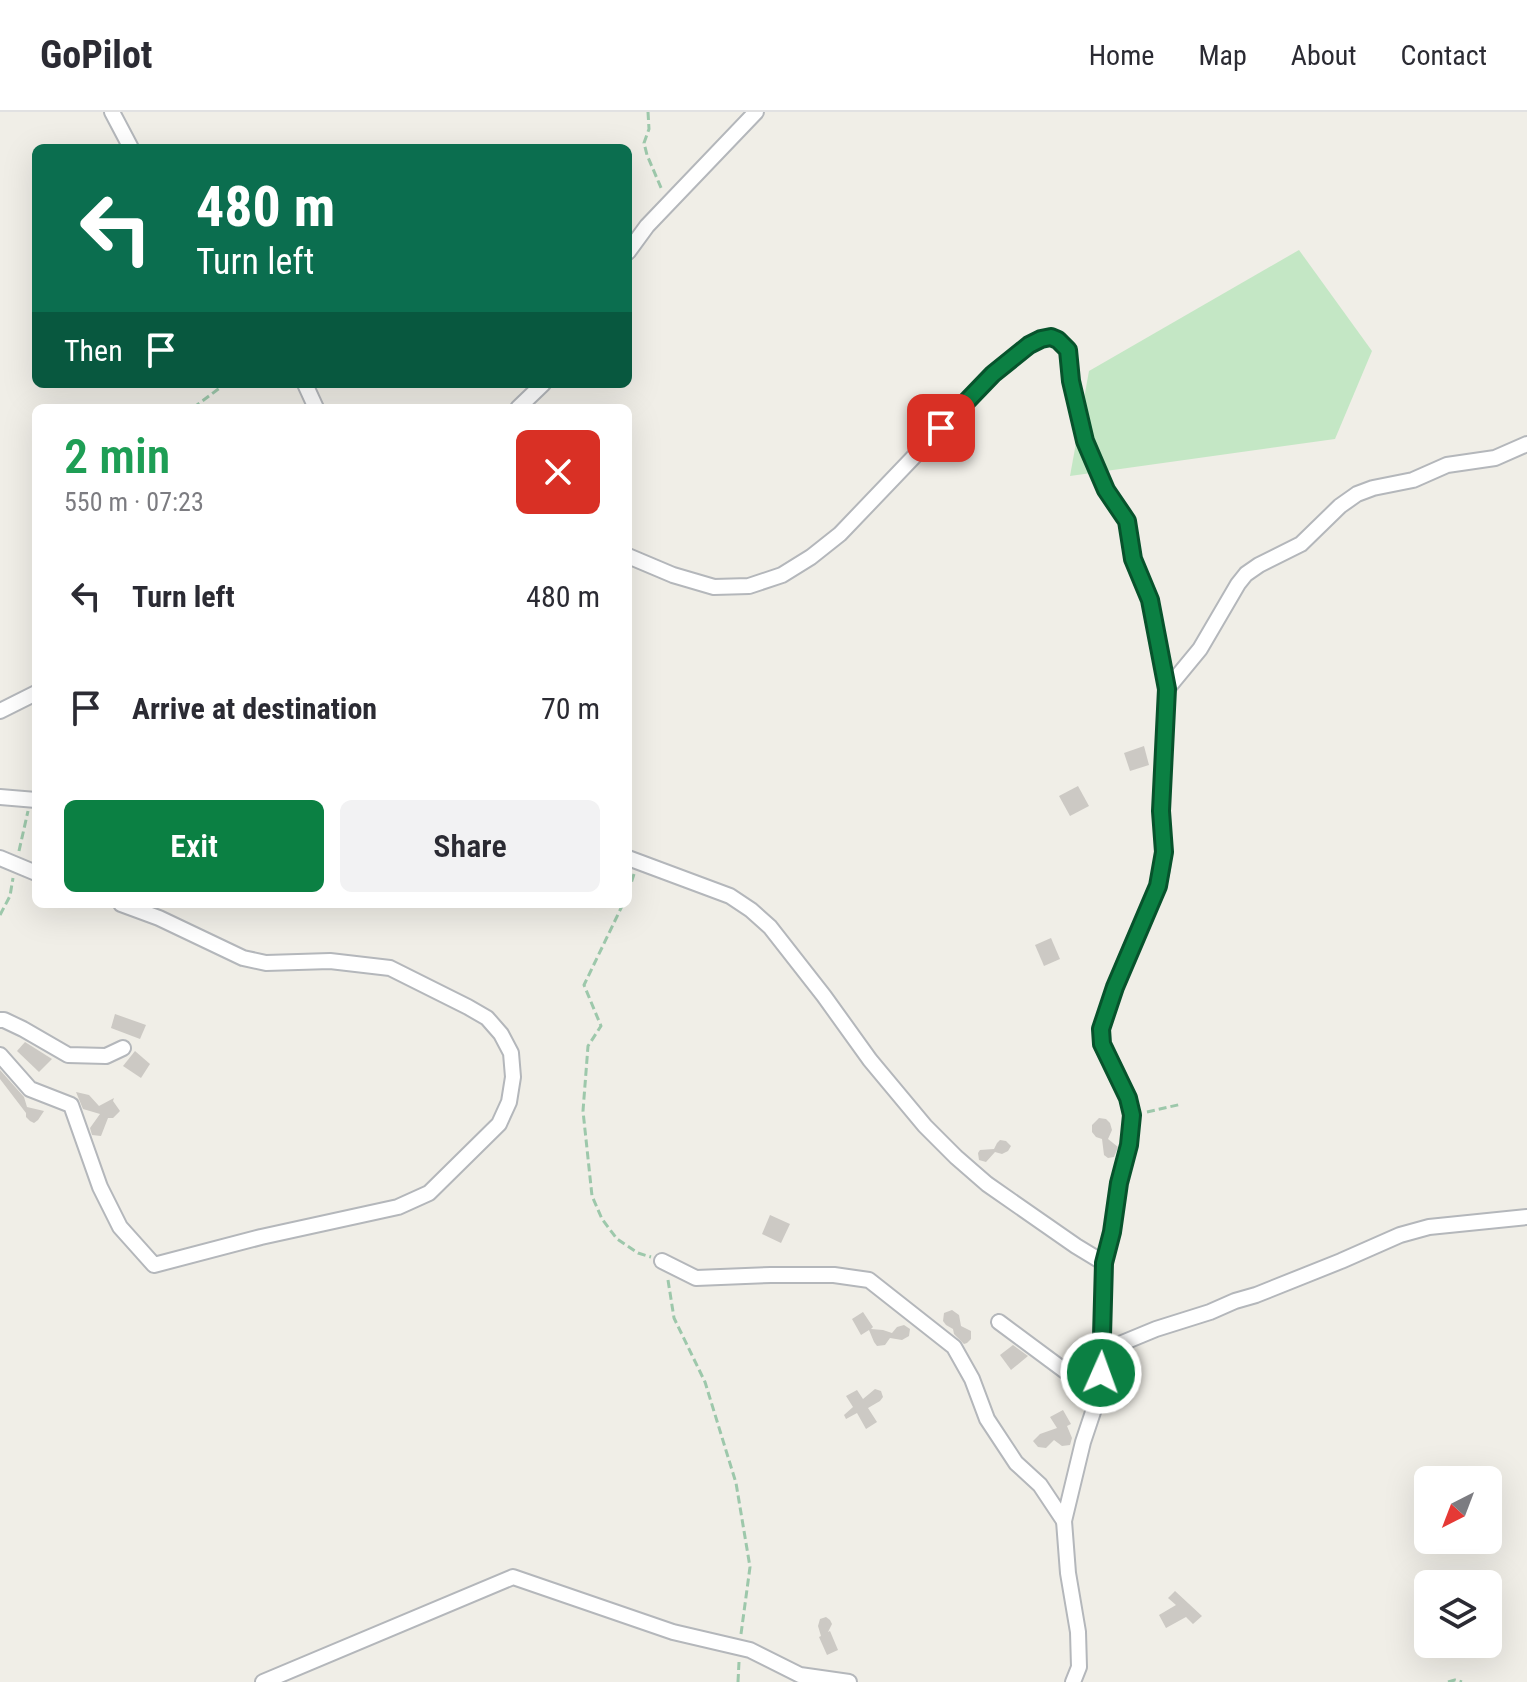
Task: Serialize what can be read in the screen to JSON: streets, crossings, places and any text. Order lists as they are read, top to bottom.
{
  "north": "bottom left",
  "page": {
    "header": "GoPilot",
    "nav": [
      "Home",
      "Map",
      "About",
      "Contact"
    ],
    "turn": ["480 m", "Turn left"],
    "then": "Then",
    "heading": ["2 min", "550 m · 07:23"],
    "list": [
      {
        "name": "Turn left",
        "value": "480 m"
      },
      {
        "name": "Arrive at destination",
        "value": "70 m"
      }
    ],
    "buttons": ["Exit", "Share"]
  }
}
